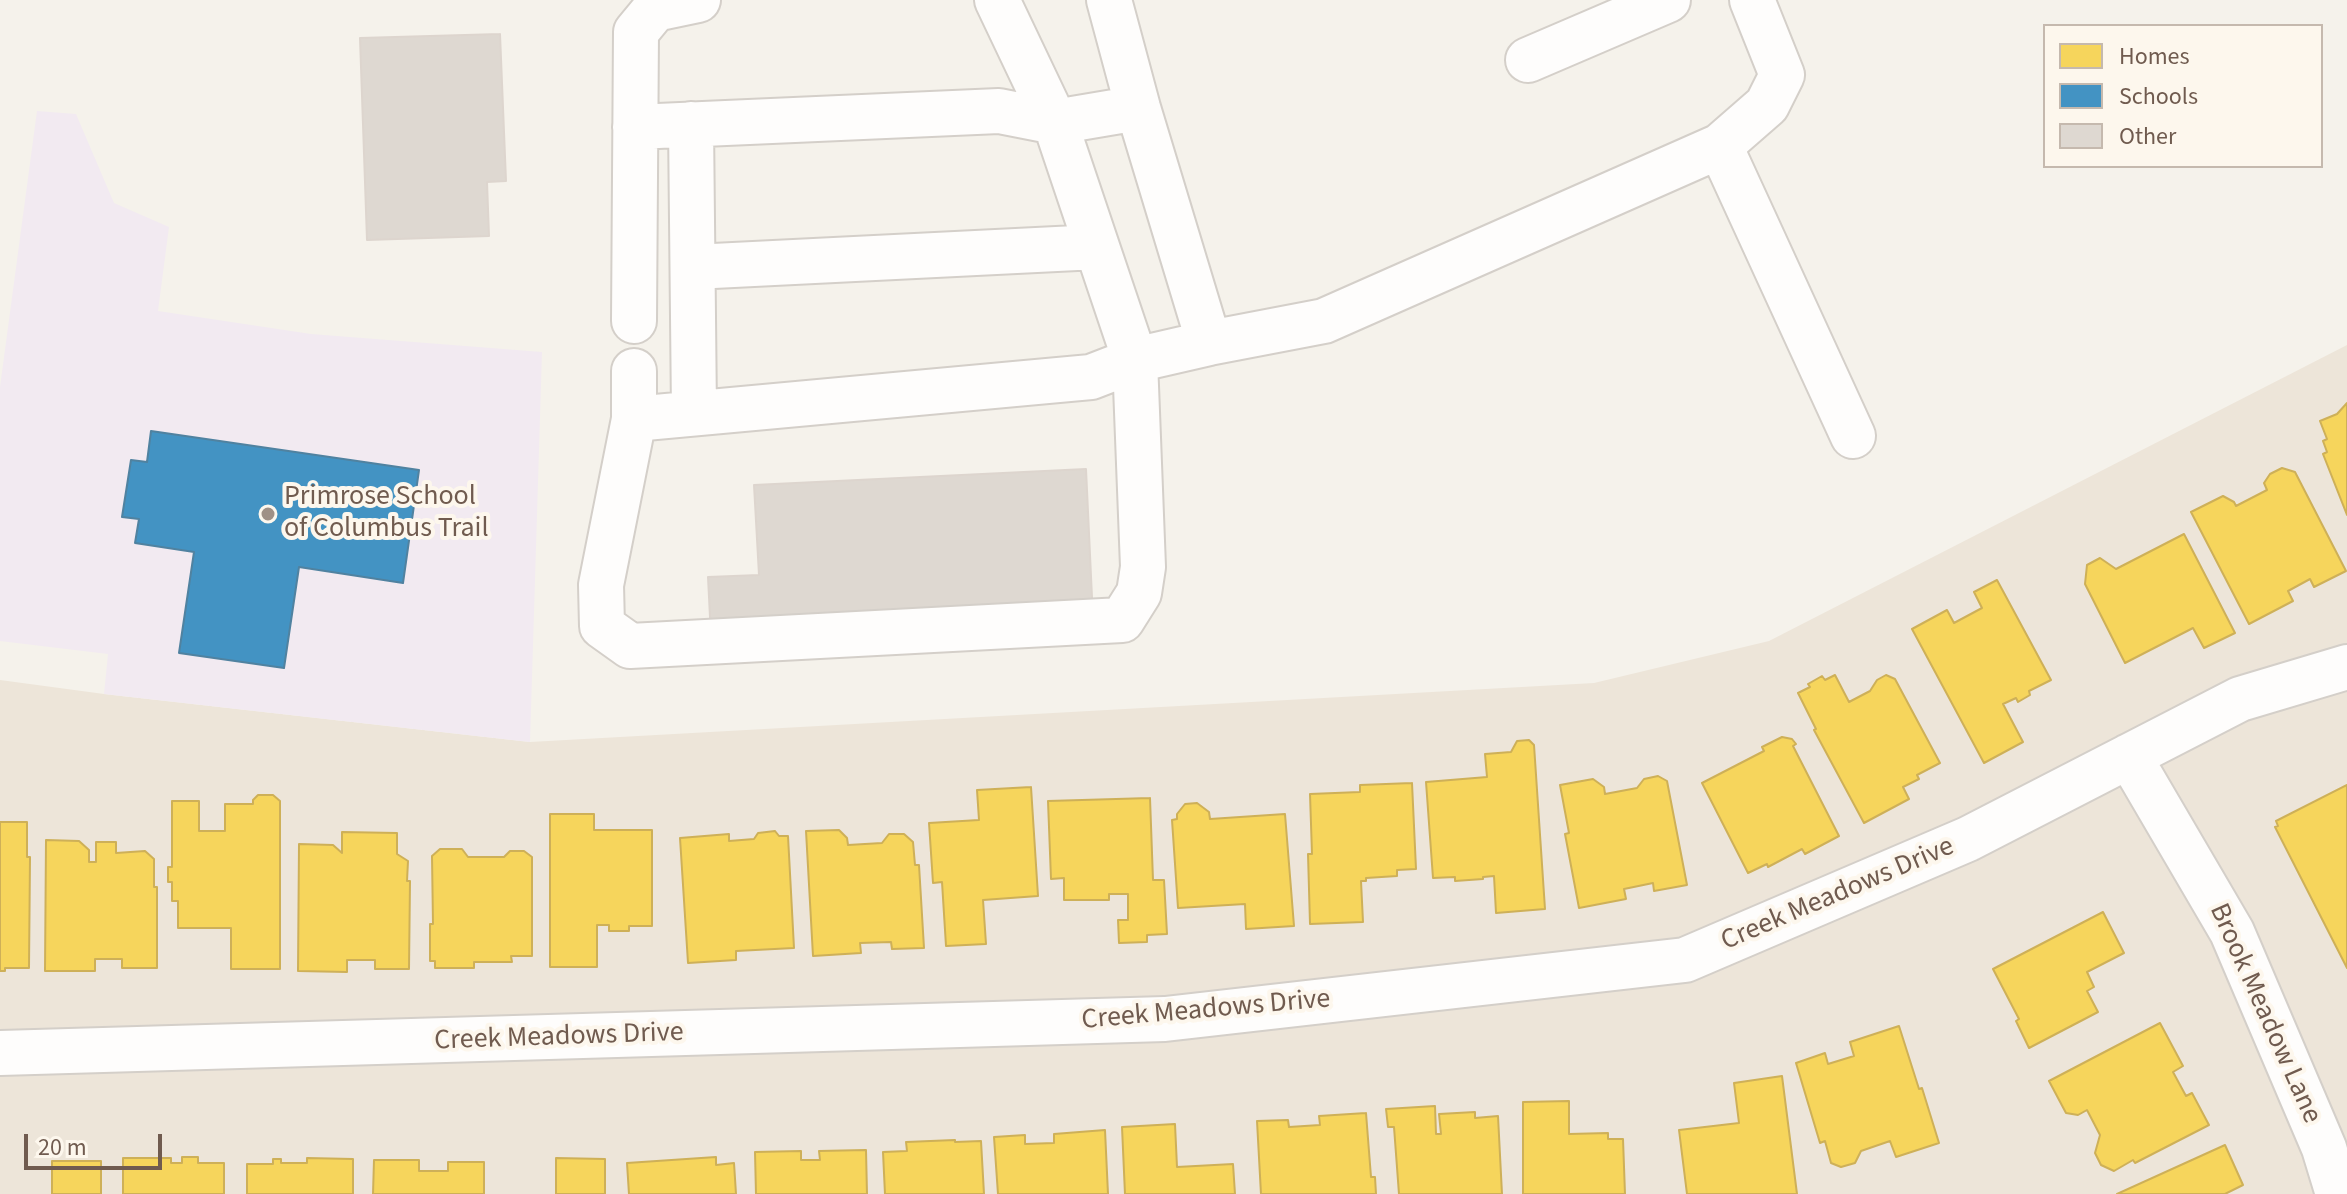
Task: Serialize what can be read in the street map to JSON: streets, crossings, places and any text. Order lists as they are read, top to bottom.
{
  "streets": {
    "street": ["Creek Meadows Drive", "Brook Meadow Lane"]
  },
  "crossings": [
    ["Creek Meadows Drive", "Brook Meadow Lane"]
  ],
  "places": ["Primrose School of Columbus Trail"],
  "legend": ["Homes", "Schools", "Other"],
  "scale_bar": "20 m"
}
